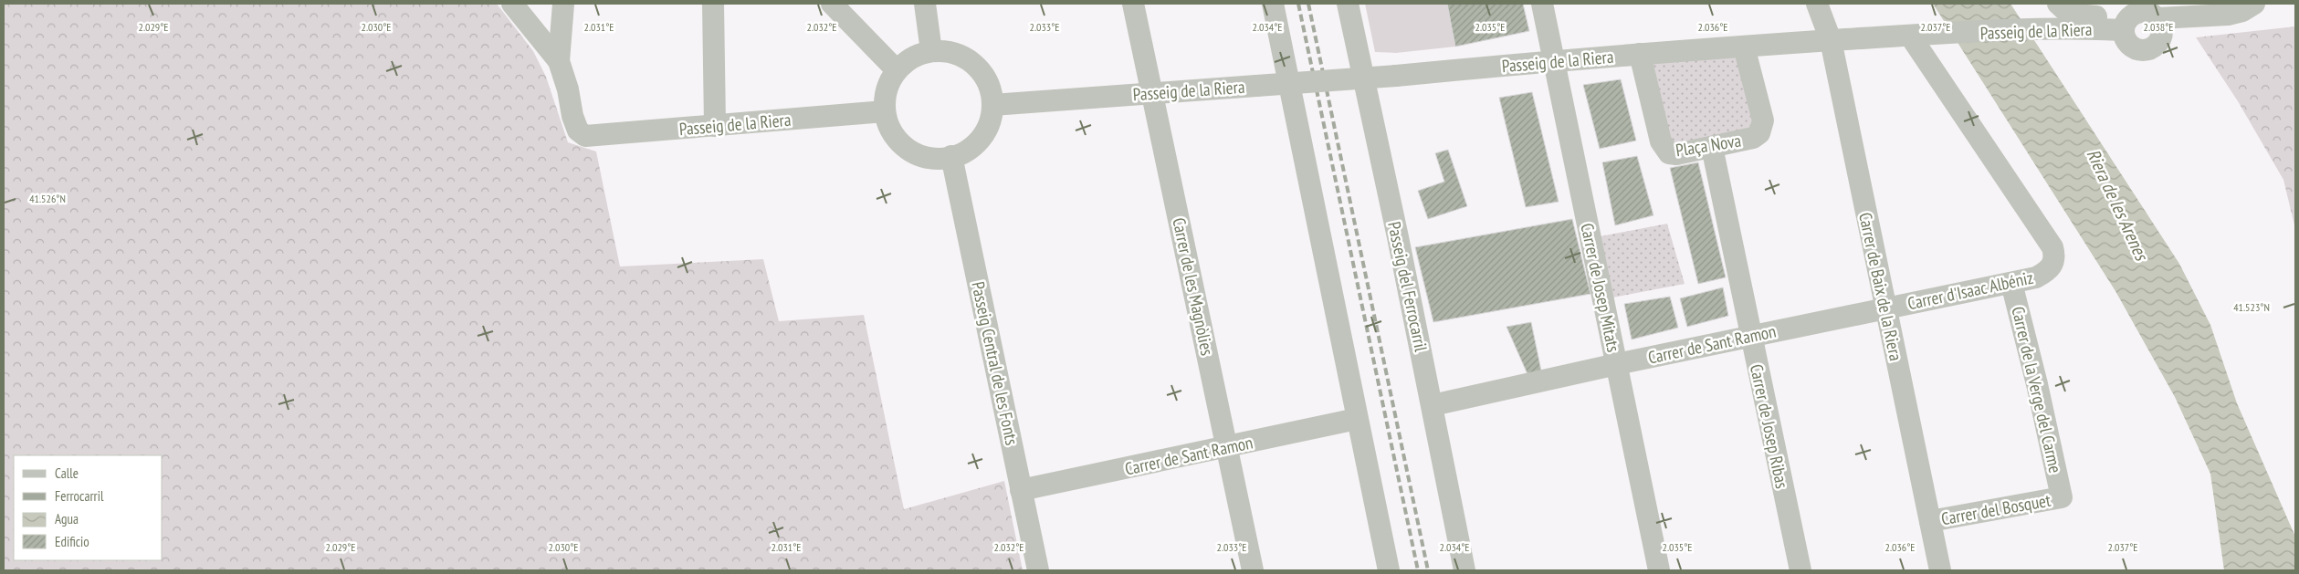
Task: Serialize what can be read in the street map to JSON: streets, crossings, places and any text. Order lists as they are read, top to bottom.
{
  "streets": {
    "street": [
      "Passeig de la Riera",
      "Plaça Nova",
      "Carrer de les Magnòlies",
      "Passeig del Ferrocarril",
      "Carrer de Baix de la Riera",
      "Carrer de Josep Mitats",
      "Carrer d'Isaac Albéniz",
      "Carrer de Sant Ramon",
      "Passeig Central de les Fonts",
      "Carrer de la Verge del Carme",
      "Carrer de Josep Ribas",
      "Carrer del Bosquet"
    ]
  },
  "crossings": [
    ["Passeig de la Riera", "Plaça Nova"],
    ["Passeig de la Riera", "Carrer de les Magnòlies"],
    ["Passeig de la Riera", "Carrer de Baix de la Riera"],
    ["Passeig de la Riera", "Carrer de Josep Mitats"],
    ["Passeig de la Riera", "Carrer d'Isaac Albéniz"],
    ["Passeig de la Riera", "Passeig Central de les Fonts"],
    ["Plaça Nova", "Carrer de Josep Ribas"],
    ["Carrer de les Magnòlies", "Carrer de Sant Ramon"],
    ["Passeig del Ferrocarril", "Carrer de Sant Ramon"],
    ["Carrer de Baix de la Riera", "Carrer d'Isaac Albéniz"],
    ["Carrer de Baix de la Riera", "Carrer de Sant Ramon"],
    ["Carrer de Baix de la Riera", "Carrer del Bosquet"],
    ["Carrer de Josep Mitats", "Carrer de Sant Ramon"],
    ["Carrer d'Isaac Albéniz", "Carrer de Sant Ramon"],
    ["Carrer d'Isaac Albéniz", "Carrer de la Verge del Carme"],
    ["Carrer de Sant Ramon", "Passeig Central de les Fonts"],
    ["Carrer de Sant Ramon", "Carrer de Josep Ribas"],
    ["Carrer de la Verge del Carme", "Carrer del Bosquet"]
  ],
  "water": ["Riera de les Arenes"],
  "legend": [
    "Calle",
    "Ferrocarril",
    "Agua",
    "Edificio"
  ],
  "coordinates": [
    "2.029°E",
    "2.030°E",
    "2.031°E",
    "2.032°E",
    "2.034°E",
    "2.035°E",
    "2.036°E",
    "2.037°E",
    "2.038°E",
    "2.033°E",
    "41.526°N",
    "41.523°N"
  ]
}
